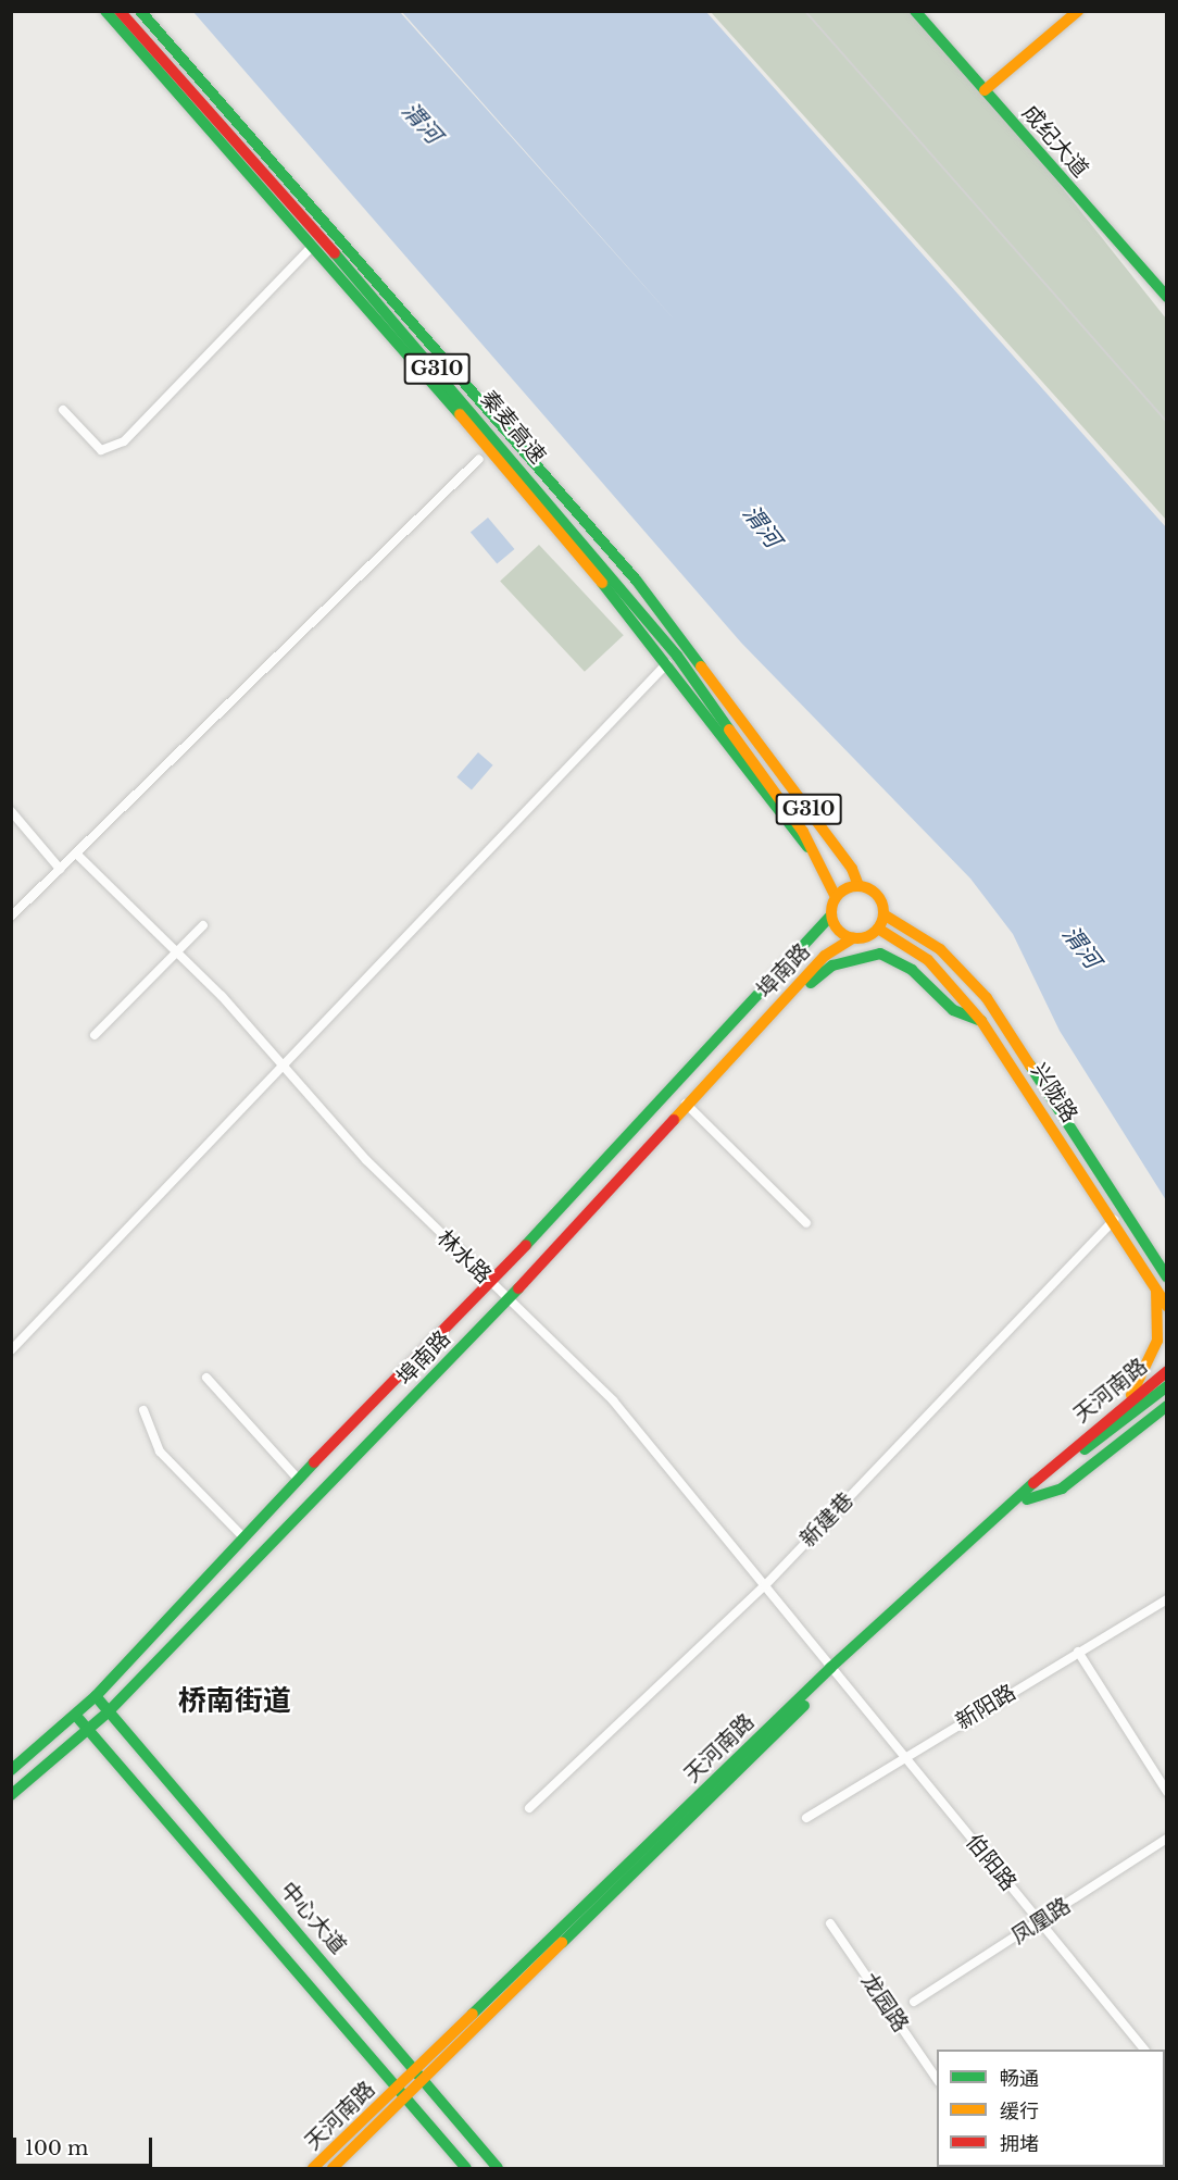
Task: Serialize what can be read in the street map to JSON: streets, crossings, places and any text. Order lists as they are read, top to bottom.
{
  "streets": {
    "main road": [
      "成纪大道",
      "G310",
      "秦麦高速",
      "埠南路",
      "兴陇路",
      "天河南路",
      "中心大道"
    ],
    "street": [
      "林水路",
      "新建巷",
      "新阳路",
      "伯阳路",
      "凤凰路",
      "龙园路"
    ]
  },
  "crossings": [
    ["秦麦高速", "埠南路"],
    ["秦麦高速", "兴陇路"],
    ["埠南路", "兴陇路"],
    ["埠南路", "林水路"],
    ["埠南路", "中心大道"],
    ["兴陇路", "新建巷"],
    ["林水路", "天河南路"],
    ["林水路", "新建巷"],
    ["林水路", "伯阳路"],
    ["天河南路", "伯阳路"],
    ["天河南路", "中心大道"],
    ["新阳路", "伯阳路"],
    ["伯阳路", "凤凰路"]
  ],
  "districts": ["桥南街道"],
  "water": ["渭河"],
  "legend": ["畅通", "缓行", "拥堵"],
  "scale_bar": "100 m"
}
